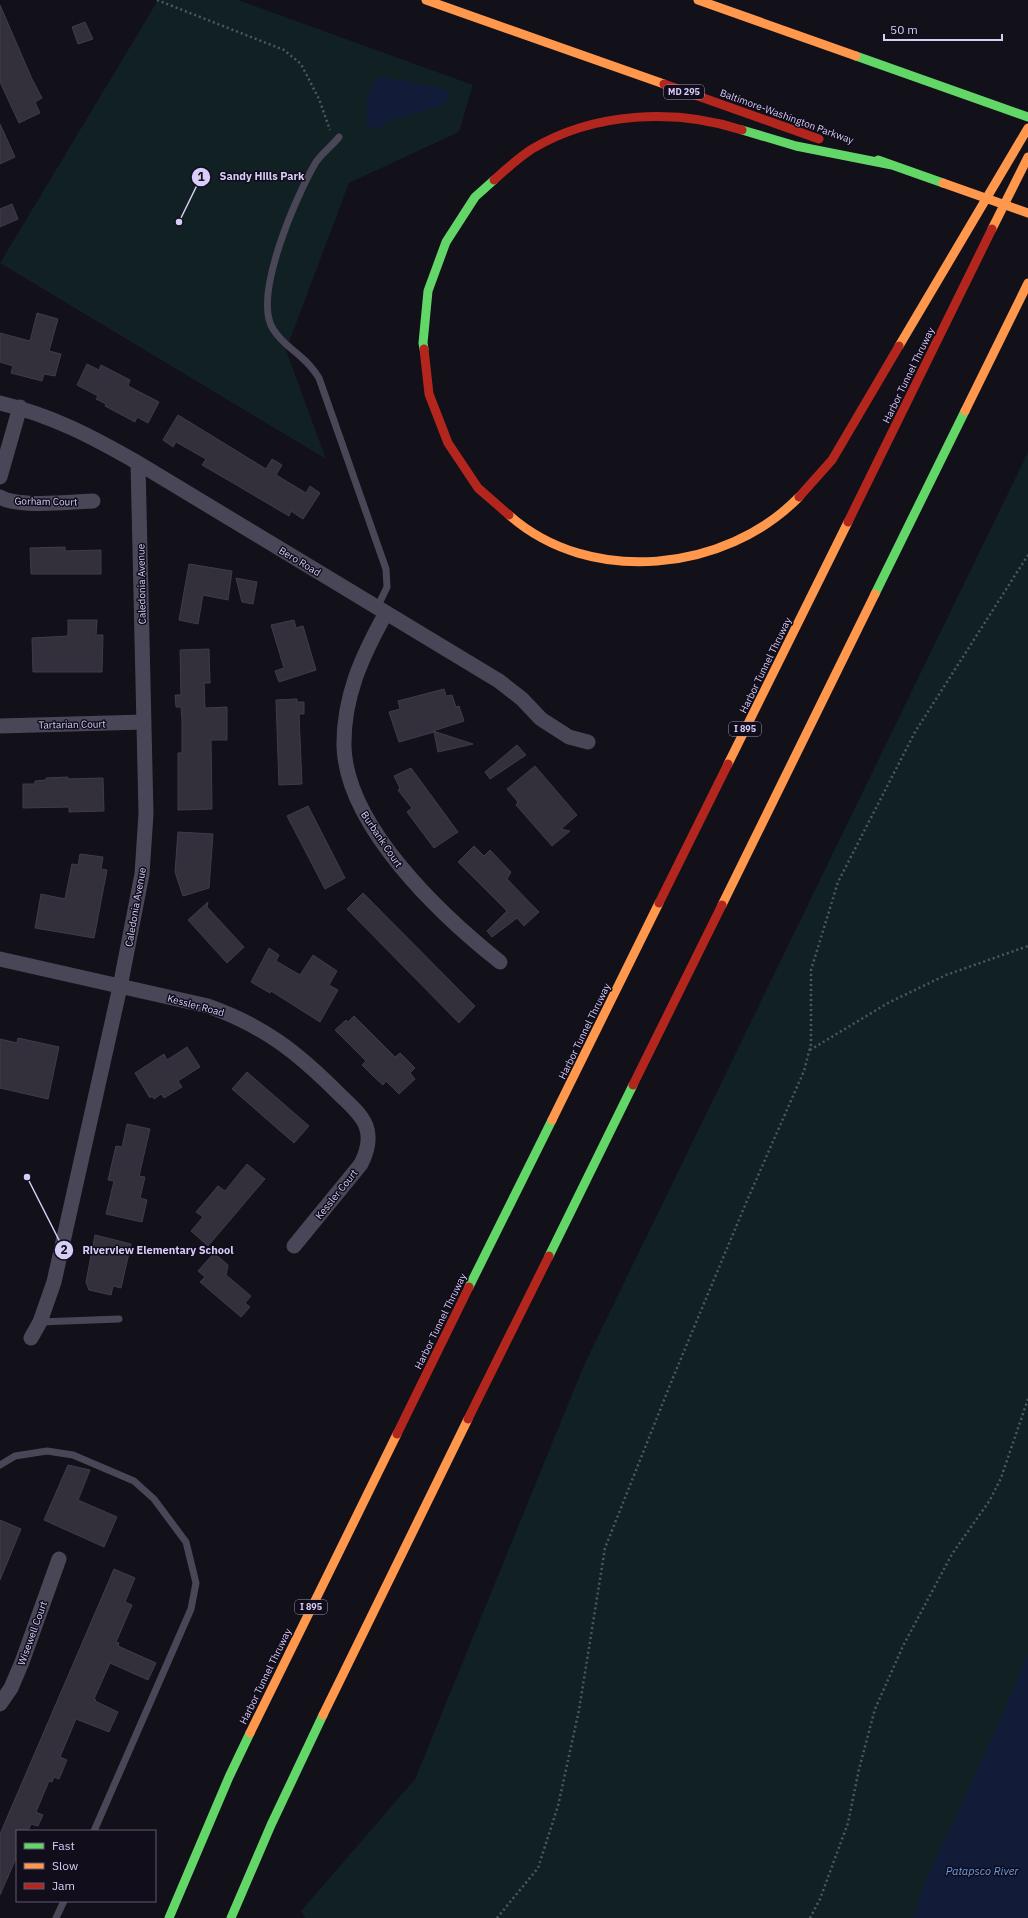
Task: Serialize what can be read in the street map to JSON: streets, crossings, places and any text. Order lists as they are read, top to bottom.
{
  "streets": {
    "highway": [
      "MD 295",
      "Baltimore-Washington Parkway",
      "Harbor Tunnel Thruway",
      "I 895"
    ],
    "street": [
      "Gorham Court",
      "Bero Road",
      "Caledonia Avenue",
      "Tartarian Court",
      "Burbank Court",
      "Kessler Road",
      "Kessler Court",
      "Wisewell Court"
    ]
  },
  "crossings": [
    ["Bero Road", "Caledonia Avenue"],
    ["Bero Road", "Burbank Court"],
    ["Caledonia Avenue", "Tartarian Court"],
    ["Caledonia Avenue", "Kessler Road"],
    ["Kessler Road", "Kessler Court"]
  ],
  "water": ["Patapsco River"],
  "places": ["Sandy Hills Park", "Riverview Elementary School"],
  "legend": ["Fast", "Slow", "Jam"],
  "scale_bar": "50 m"
}
